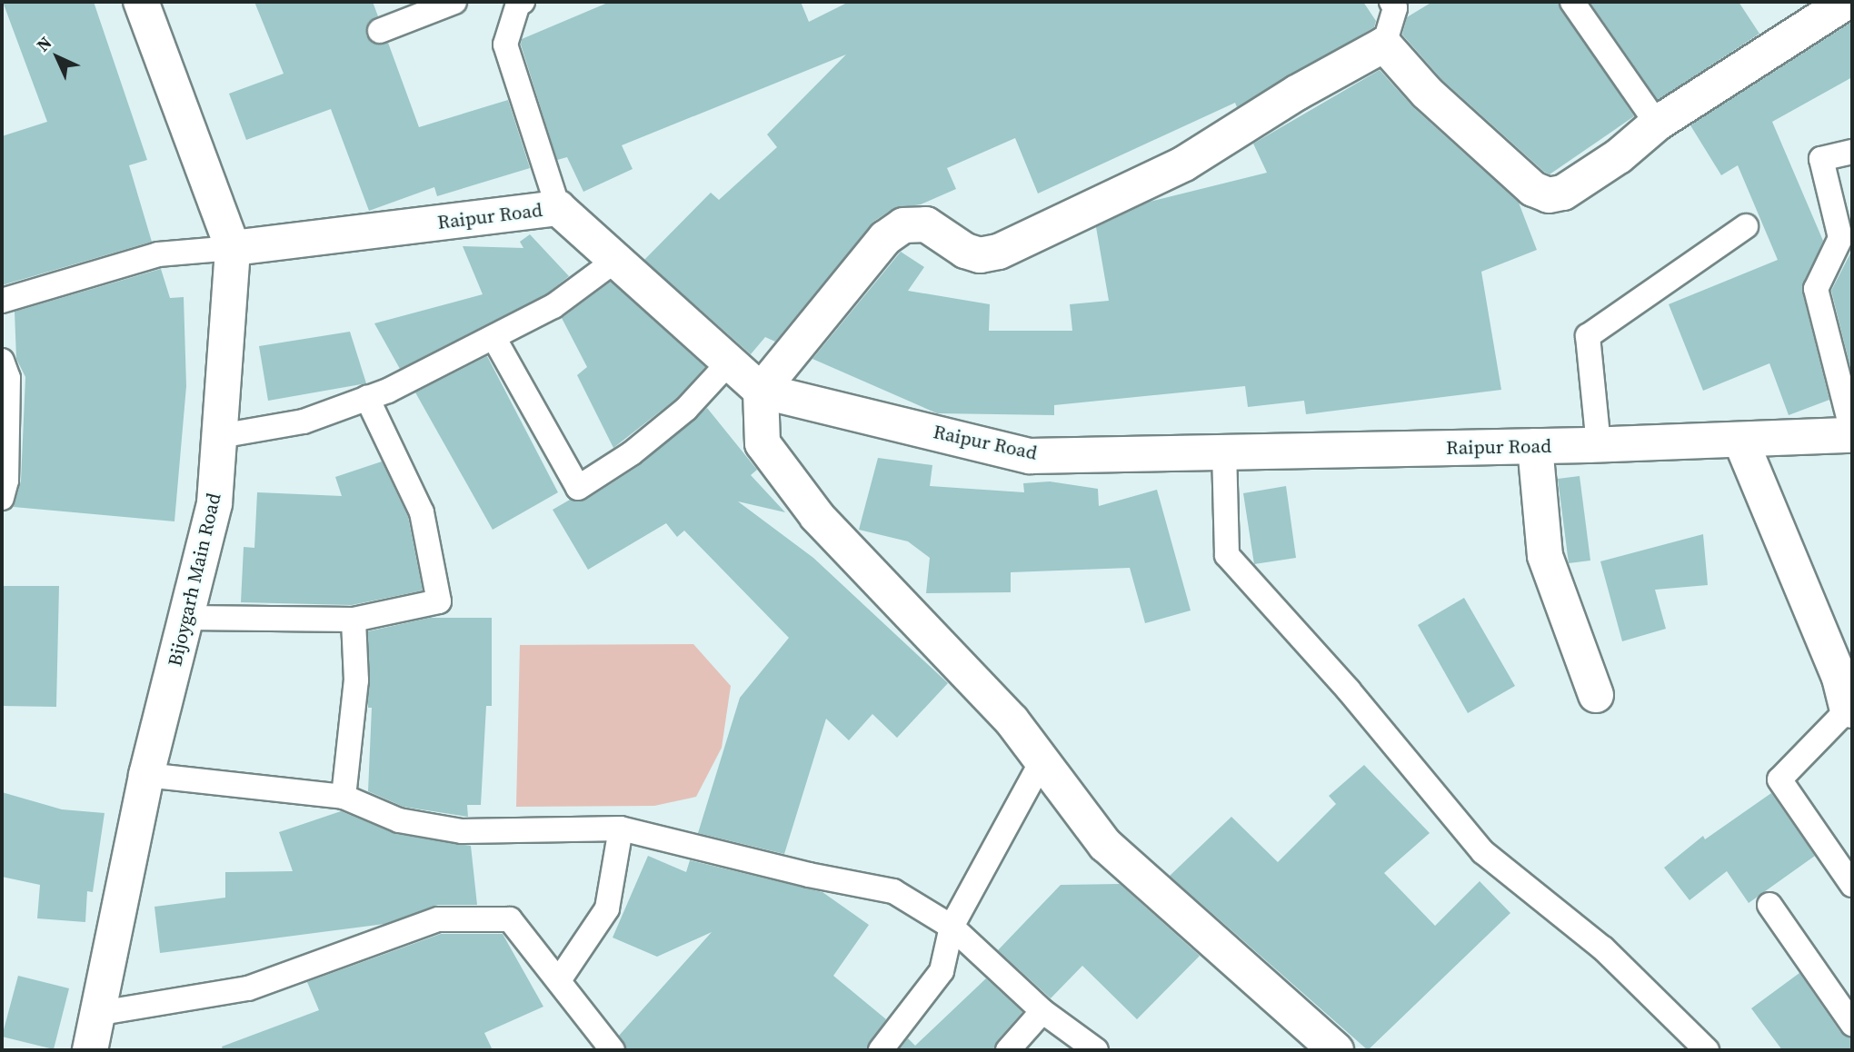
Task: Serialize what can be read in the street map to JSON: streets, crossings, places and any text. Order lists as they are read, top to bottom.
{
  "streets": {
    "street": ["Raipur Road", "Bijoygarh Main Road"]
  },
  "crossings": [
    ["Raipur Road", "Bijoygarh Main Road"]
  ],
  "north": "top left"
}
